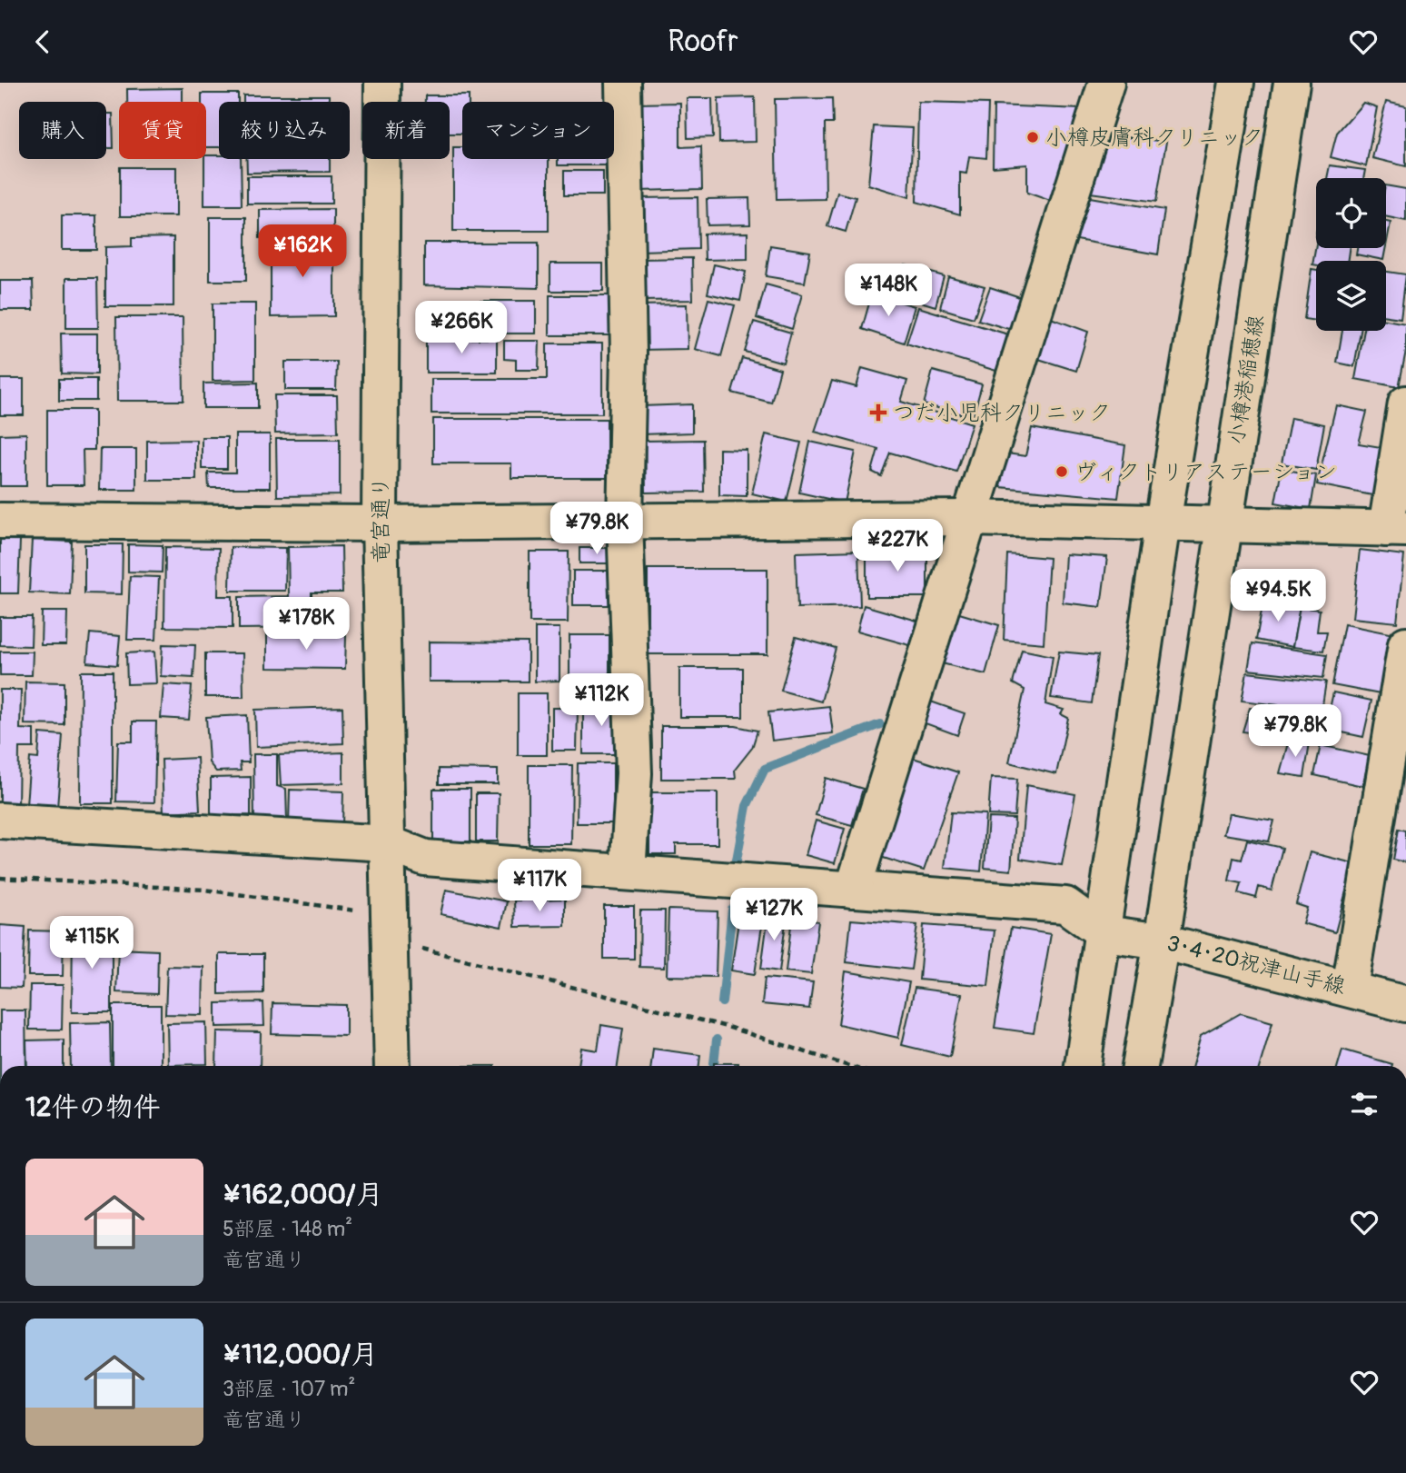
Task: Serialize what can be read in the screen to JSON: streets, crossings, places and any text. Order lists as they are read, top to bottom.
{
  "streets": {
    "street": ["小樽港稲穂線", "竜宮通り", "3･4･20祝津山手線"]
  },
  "crossings": [
    ["小樽港稲穂線", "3･4･20祝津山手線"]
  ],
  "places": {
    "other": ["小樽皮膚科クリニック", "ヴィクトリアステーション"],
    "health": ["つだ小児科クリニック"]
  },
  "page": {
    "header": "Roofr",
    "chip": [
      "購入",
      "賃貸",
      "絞り込み",
      "新着",
      "マンション"
    ],
    "price": [
      "¥162K",
      "¥148K",
      "¥266K",
      "¥79.8K",
      "¥227K",
      "¥94.5K",
      "¥178K",
      "¥112K",
      "¥79.8K",
      "¥117K",
      "¥127K",
      "¥115K"
    ],
    "heading": "12件の物件",
    "list": [
      {
        "name": "¥162,000/月",
        "note": "5部屋 · 148 m² · 竜宮通り"
      },
      {
        "name": "¥112,000/月",
        "note": "3部屋 · 107 m² · 竜宮通り"
      }
    ]
  }
}
